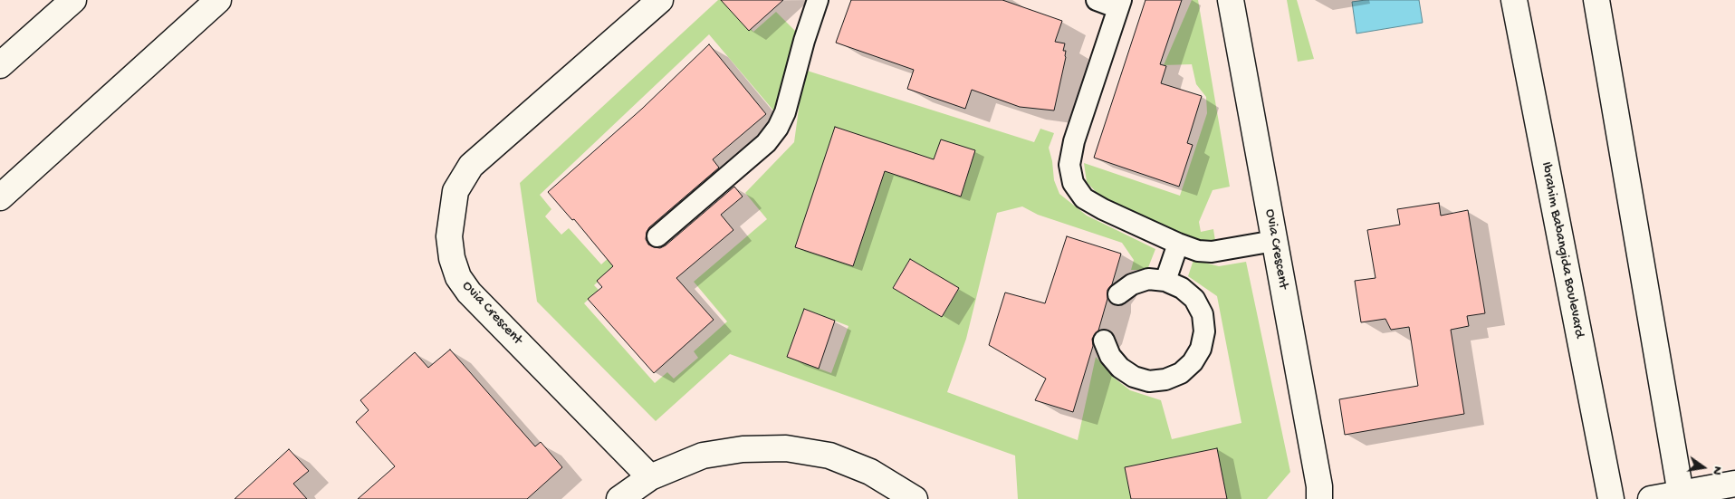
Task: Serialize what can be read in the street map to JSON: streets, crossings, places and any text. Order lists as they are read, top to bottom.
{
  "streets": {
    "street": ["Ovia Crescent", "Ibrahim Babangida Boulevard"]
  },
  "north": "right"
}
